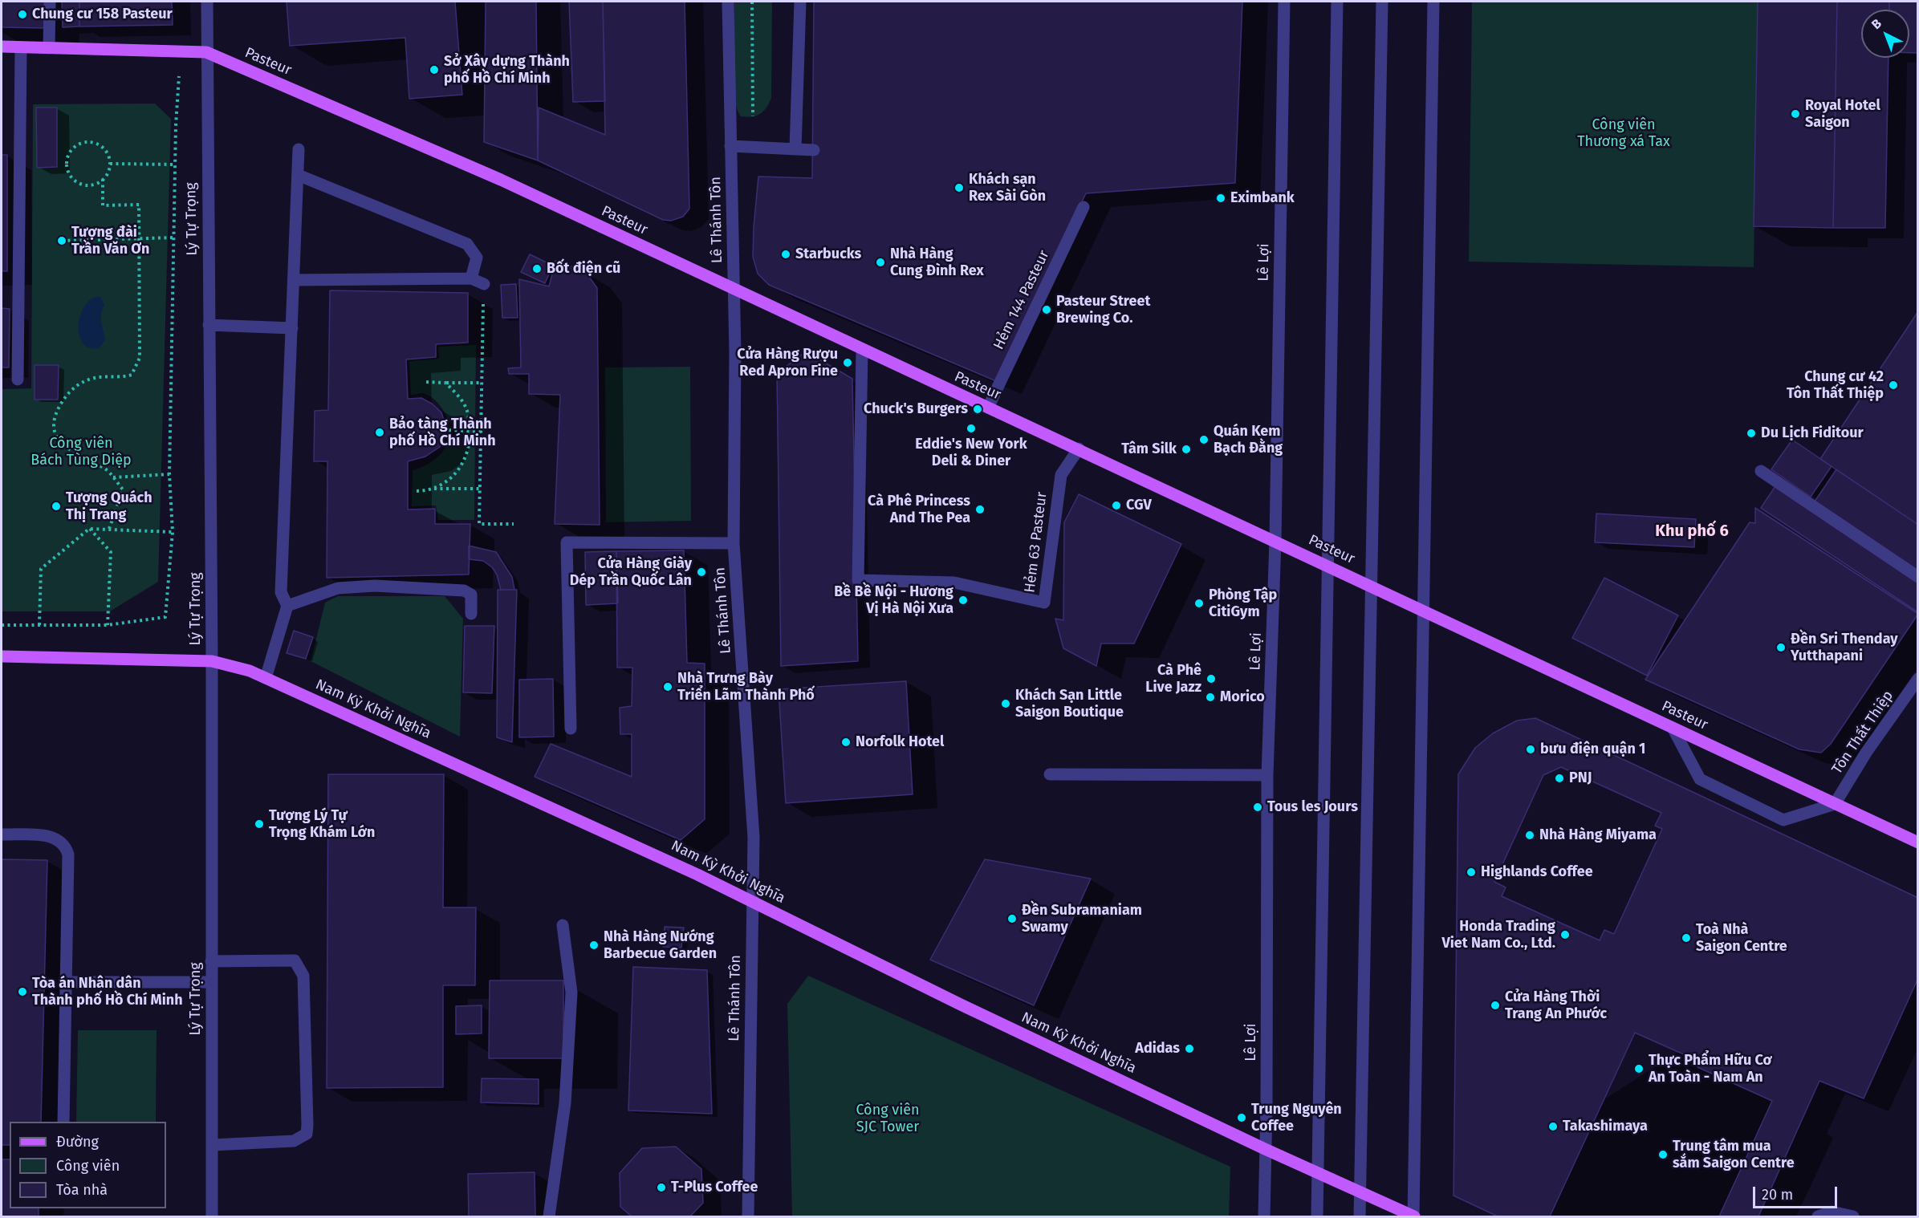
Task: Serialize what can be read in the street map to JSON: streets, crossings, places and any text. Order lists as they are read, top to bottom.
{
  "streets": {
    "main road": ["Pasteur", "Nam Kỳ Khởi Nghĩa"],
    "street": [
      "Lý Tự Trọng",
      "Lê Thánh Tôn",
      "Lê Lợi",
      "Hẻm 144 Pasteur",
      "Hẻm 63 Pasteur",
      "Tôn Thất Thiệp"
    ]
  },
  "crossings": [
    ["Pasteur", "Lý Tự Trọng"],
    ["Pasteur", "Lê Thánh Tôn"],
    ["Pasteur", "Lê Lợi"],
    ["Pasteur", "Hẻm 144 Pasteur"],
    ["Pasteur", "Hẻm 63 Pasteur"],
    ["Pasteur", "Tôn Thất Thiệp"],
    ["Lý Tự Trọng", "Nam Kỳ Khởi Nghĩa"],
    ["Lê Thánh Tôn", "Nam Kỳ Khởi Nghĩa"],
    ["Lê Lợi", "Nam Kỳ Khởi Nghĩa"]
  ],
  "districts": ["Khu phố 6"],
  "parks": ["Công viên Thương xá Tax", "Công viên Bách Tùng Diệp", "Công viên SJC Tower"],
  "places": [
    "Chung cư 158 Pasteur",
    "Sở Xây dựng Thành phố Hồ Chí Minh",
    "Royal Hotel Saigon",
    "Khách sạn Rex Sài Gòn",
    "Eximbank",
    "Tượng đài Trần Văn Ơn",
    "Starbucks",
    "Nhà Hàng Cung Đình Rex",
    "Bốt điện cũ",
    "Pasteur Street Brewing Co.",
    "Cửa Hàng Rượu Red Apron Fine",
    "Chung cư 42 Tôn Thất Thiệp",
    "Chuck's Burgers",
    "Eddie's New York Deli & Diner",
    "Bảo tàng Thành phố Hồ Chí Minh",
    "Du Lịch Fiditour",
    "Quán Kem Bạch Đằng",
    "Tâm Silk",
    "CGV",
    "Tượng Quách Thị Trang",
    "Cà Phê Princess And The Pea",
    "Cửa Hàng Giày Dép Trần Quốc Lân",
    "Bề Bề Nội - Hương Vị Hà Nội Xưa",
    "Phòng Tập CitiGym",
    "Đền Sri Thenday Yutthapani",
    "Cà Phê Live Jazz",
    "Nhà Trưng Bày Triển Lãm Thành Phố",
    "Morico",
    "Khách Sạn Little Saigon Boutique",
    "Norfolk Hotel",
    "bưu điện quận 1",
    "PNJ",
    "Tous les Jours",
    "Tượng Lý Tự Trọng Khám Lớn",
    "Nhà Hàng Miyama",
    "Highlands Coffee",
    "Đền Subramaniam Swamy",
    "Honda Trading Viet Nam Co., Ltd.",
    "Toà Nhà Saigon Centre",
    "Nhà Hàng Nướng Barbecue Garden",
    "Tòa án Nhân dân Thành phố Hồ Chí Minh",
    "Cửa Hàng Thời Trang An Phước",
    "Adidas",
    "Thực Phẩm Hữu Cơ An Toàn - Nam An",
    "Trung Nguyên Coffee",
    "Takashimaya",
    "Trung tâm mua sắm Saigon Centre",
    "T-Plus Coffee"
  ],
  "legend": ["Đường", "Công viên", "Tòa nhà"],
  "scale_bar": "20 m",
  "north": "top left"
}
